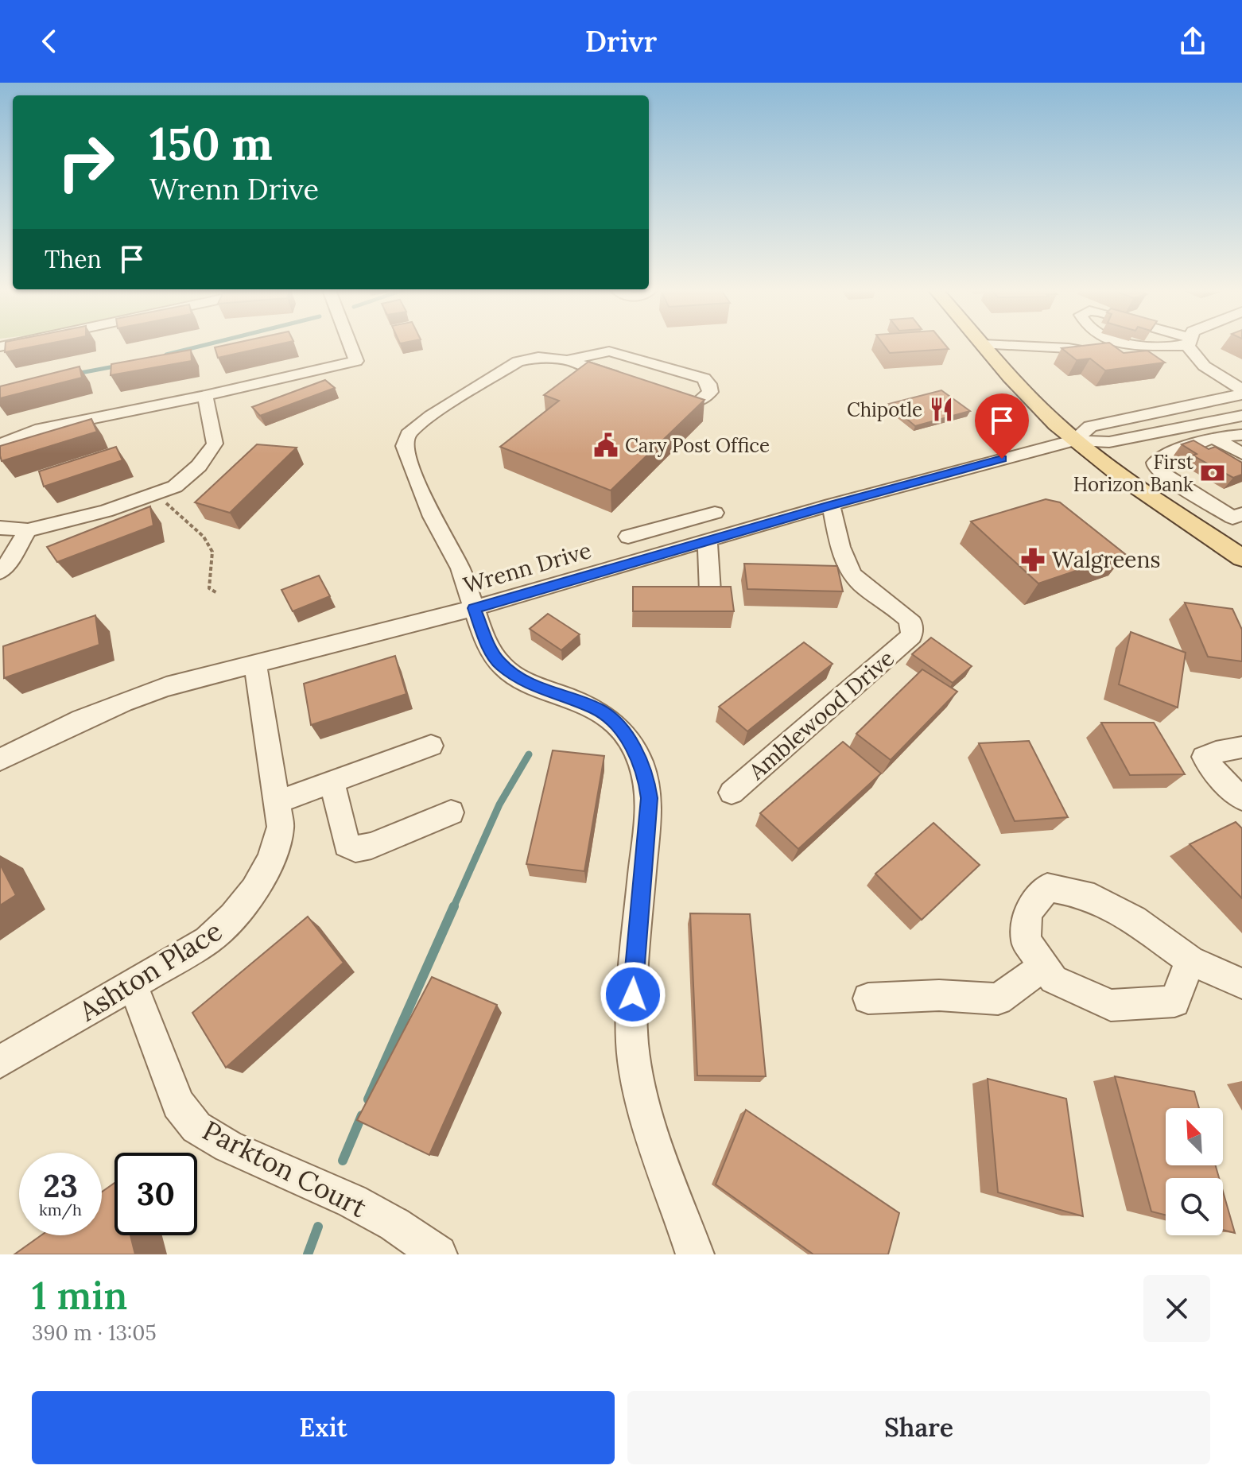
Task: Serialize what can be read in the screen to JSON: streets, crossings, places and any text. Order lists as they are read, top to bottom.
{
  "streets": {
    "street": [
      "Wrenn Drive",
      "Amblewood Drive",
      "Ashton Place",
      "Parkton Court"
    ]
  },
  "crossings": [
    ["Wrenn Drive", "Amblewood Drive"],
    ["Wrenn Drive", "Ashton Place"],
    ["Ashton Place", "Parkton Court"]
  ],
  "places": {
    "restaurant": ["Chipotle"],
    "public building": ["Cary Post Office"],
    "bank": ["First Horizon Bank"],
    "pharmacy": ["Walgreens"]
  },
  "north": "top left",
  "page": {
    "header": "Drivr",
    "turn": ["150 m", "Wrenn Drive"],
    "then": "Then",
    "speed": "23 km/h",
    "limit": "30",
    "heading": ["1 min", "390 m · 13:05"],
    "buttons": ["Exit", "Share"]
  }
}
